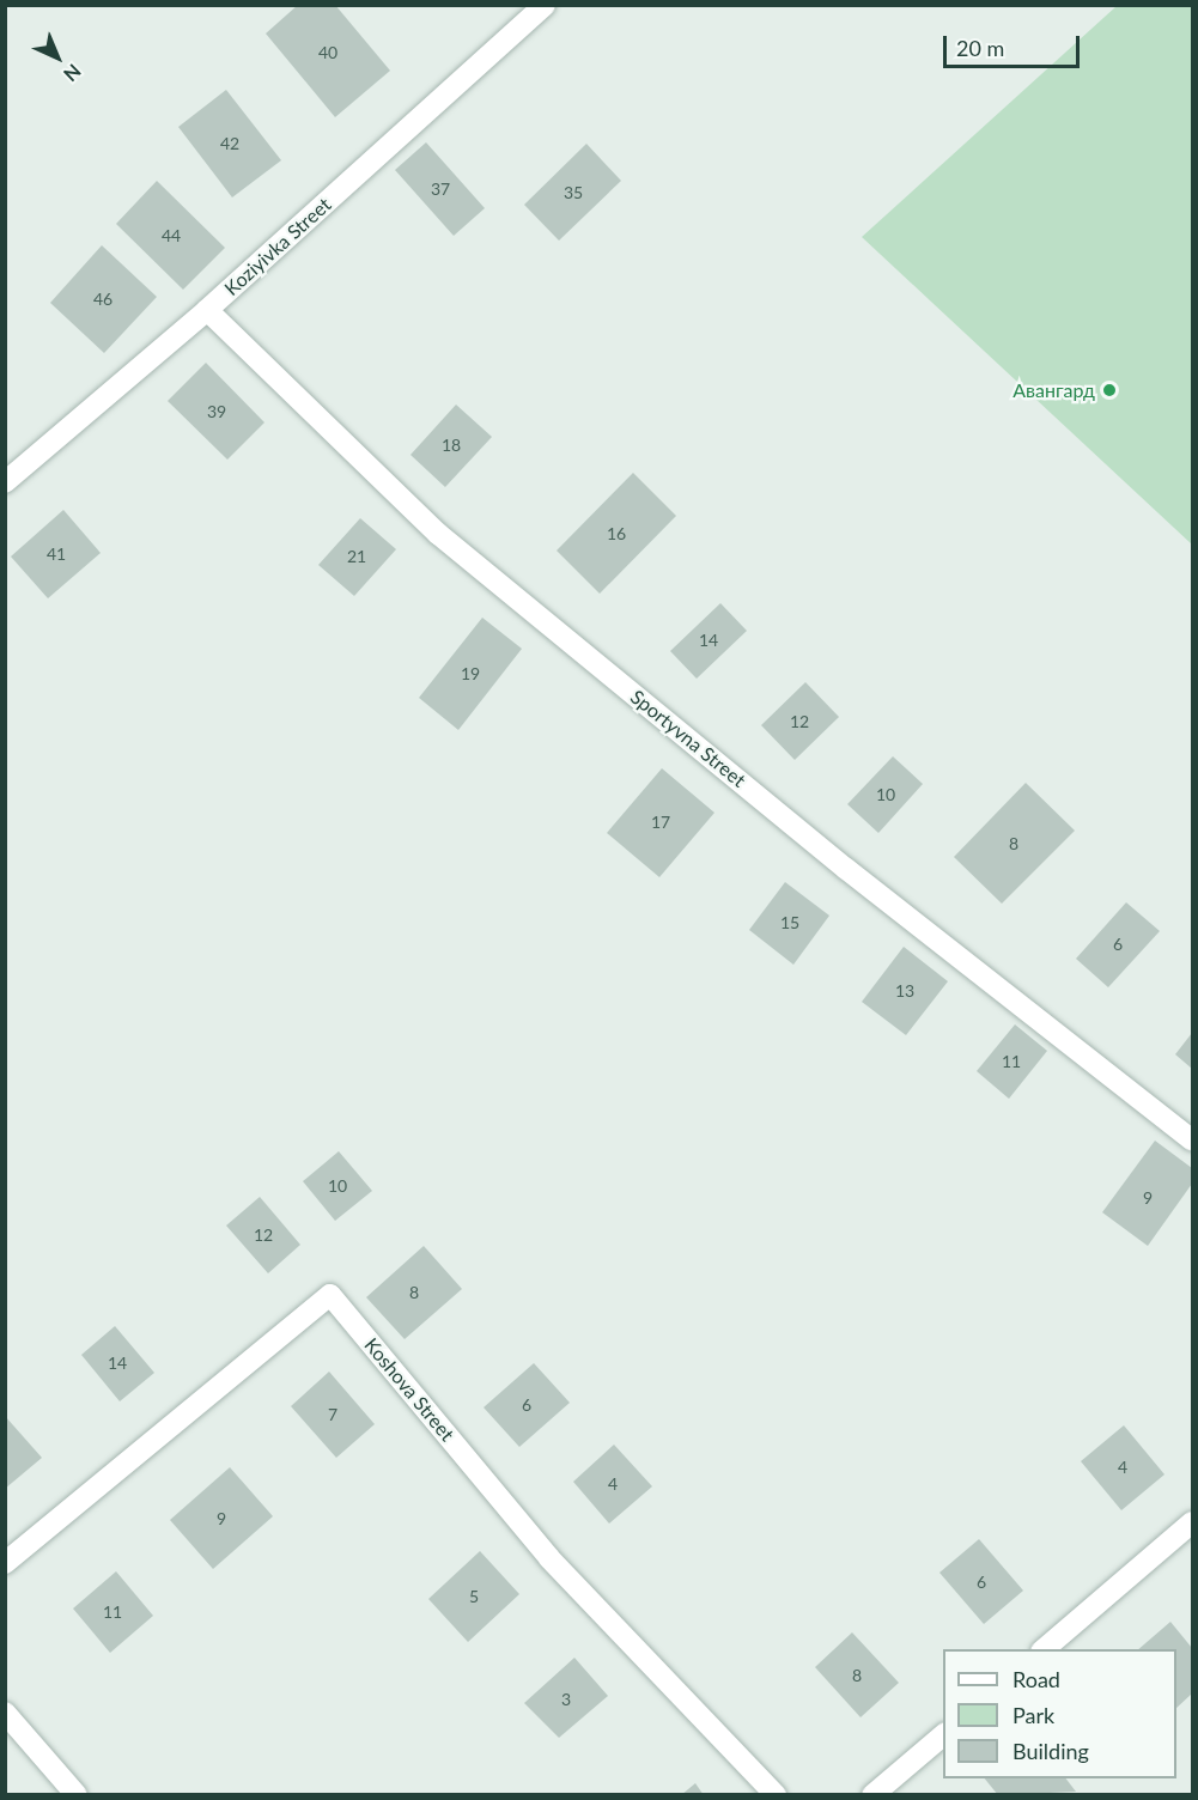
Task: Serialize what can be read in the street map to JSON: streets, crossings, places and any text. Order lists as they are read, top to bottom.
{
  "streets": {
    "street": ["Koziyivka Street", "Sportyvna Street", "Koshova Street"]
  },
  "crossings": [
    ["Koziyivka Street", "Sportyvna Street"]
  ],
  "places": ["Авангард"],
  "house_numbers": [
    "40",
    "42",
    "37",
    "35",
    "44",
    "46",
    "39",
    "18",
    "16",
    "41",
    "21",
    "14",
    "19",
    "12",
    "10",
    "17",
    "8",
    "15",
    "6",
    "13",
    "11",
    "10",
    "9",
    "12",
    "8",
    "14",
    "6",
    "7",
    "4",
    "4",
    "9",
    "6",
    "5",
    "11",
    "8",
    "3"
  ],
  "legend": ["Road", "Park", "Building"],
  "scale_bar": "20 m",
  "north": "bottom right"
}
